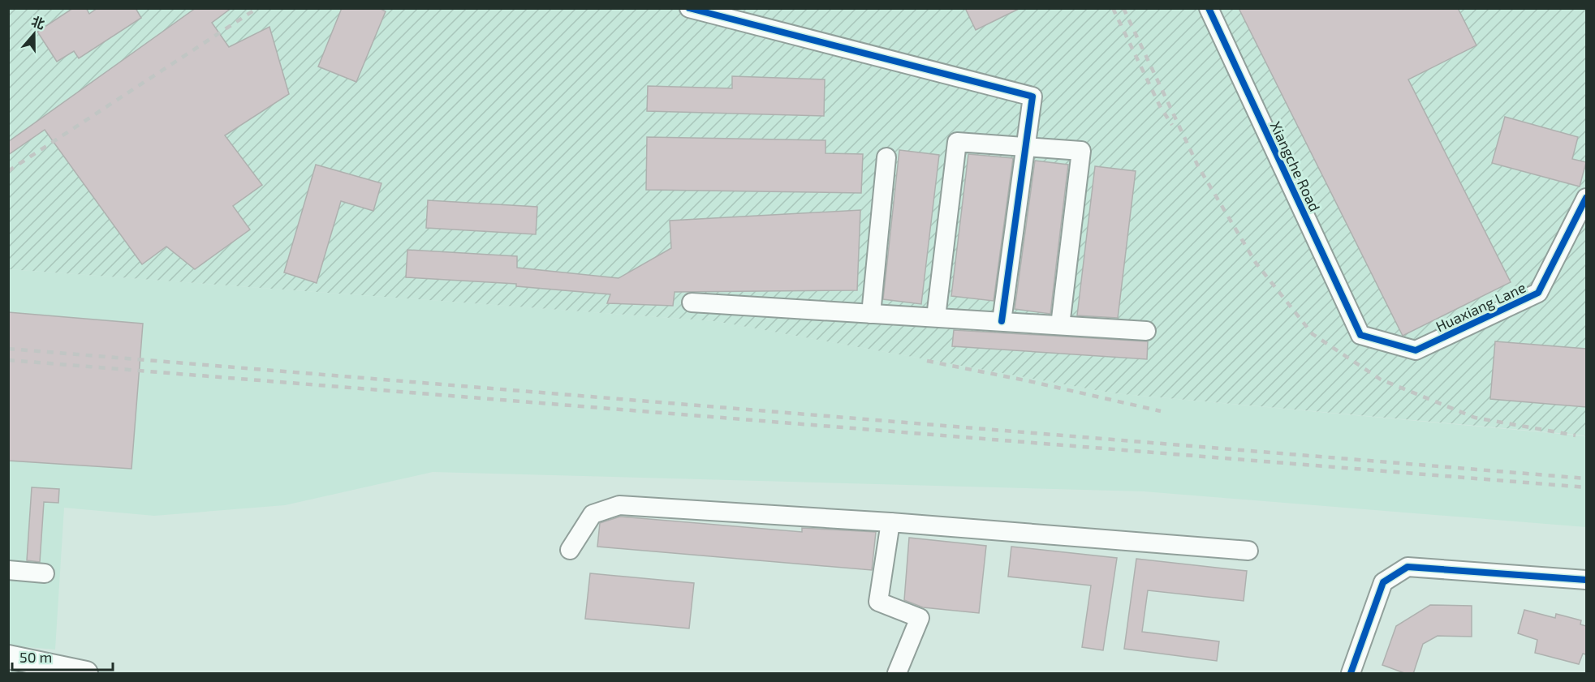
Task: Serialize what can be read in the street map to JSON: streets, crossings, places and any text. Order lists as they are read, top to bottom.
{
  "streets": {
    "street": ["Xiangche Road", "Huaxiang Lane"]
  },
  "crossings": [
    ["Xiangche Road", "Huaxiang Lane"]
  ],
  "scale_bar": "50 m",
  "north": "top"
}
